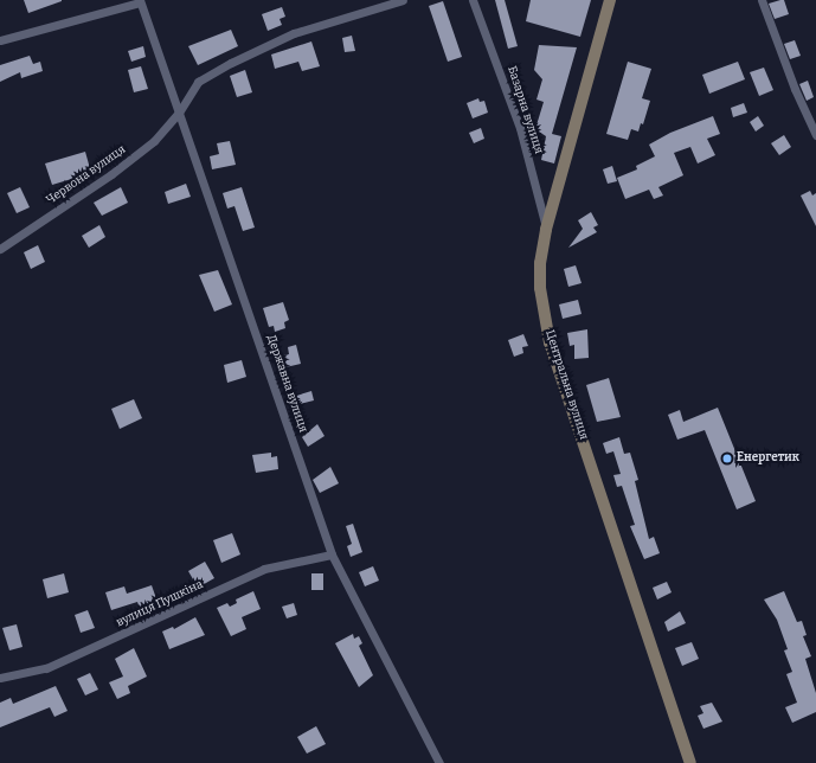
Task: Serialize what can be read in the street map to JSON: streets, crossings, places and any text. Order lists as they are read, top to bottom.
{
  "streets": {
    "main road": ["Центральна вулиця"],
    "street": [
      "Базарна вулиця",
      "Червона вулиця",
      "Державна вулиця",
      "вулиця Пушкіна"
    ]
  },
  "crossings": [
    ["Базарна вулиця", "Центральна вулиця"],
    ["Червона вулиця", "Державна вулиця"],
    ["Державна вулиця", "вулиця Пушкіна"]
  ],
  "places": ["Енергетик"]
}
